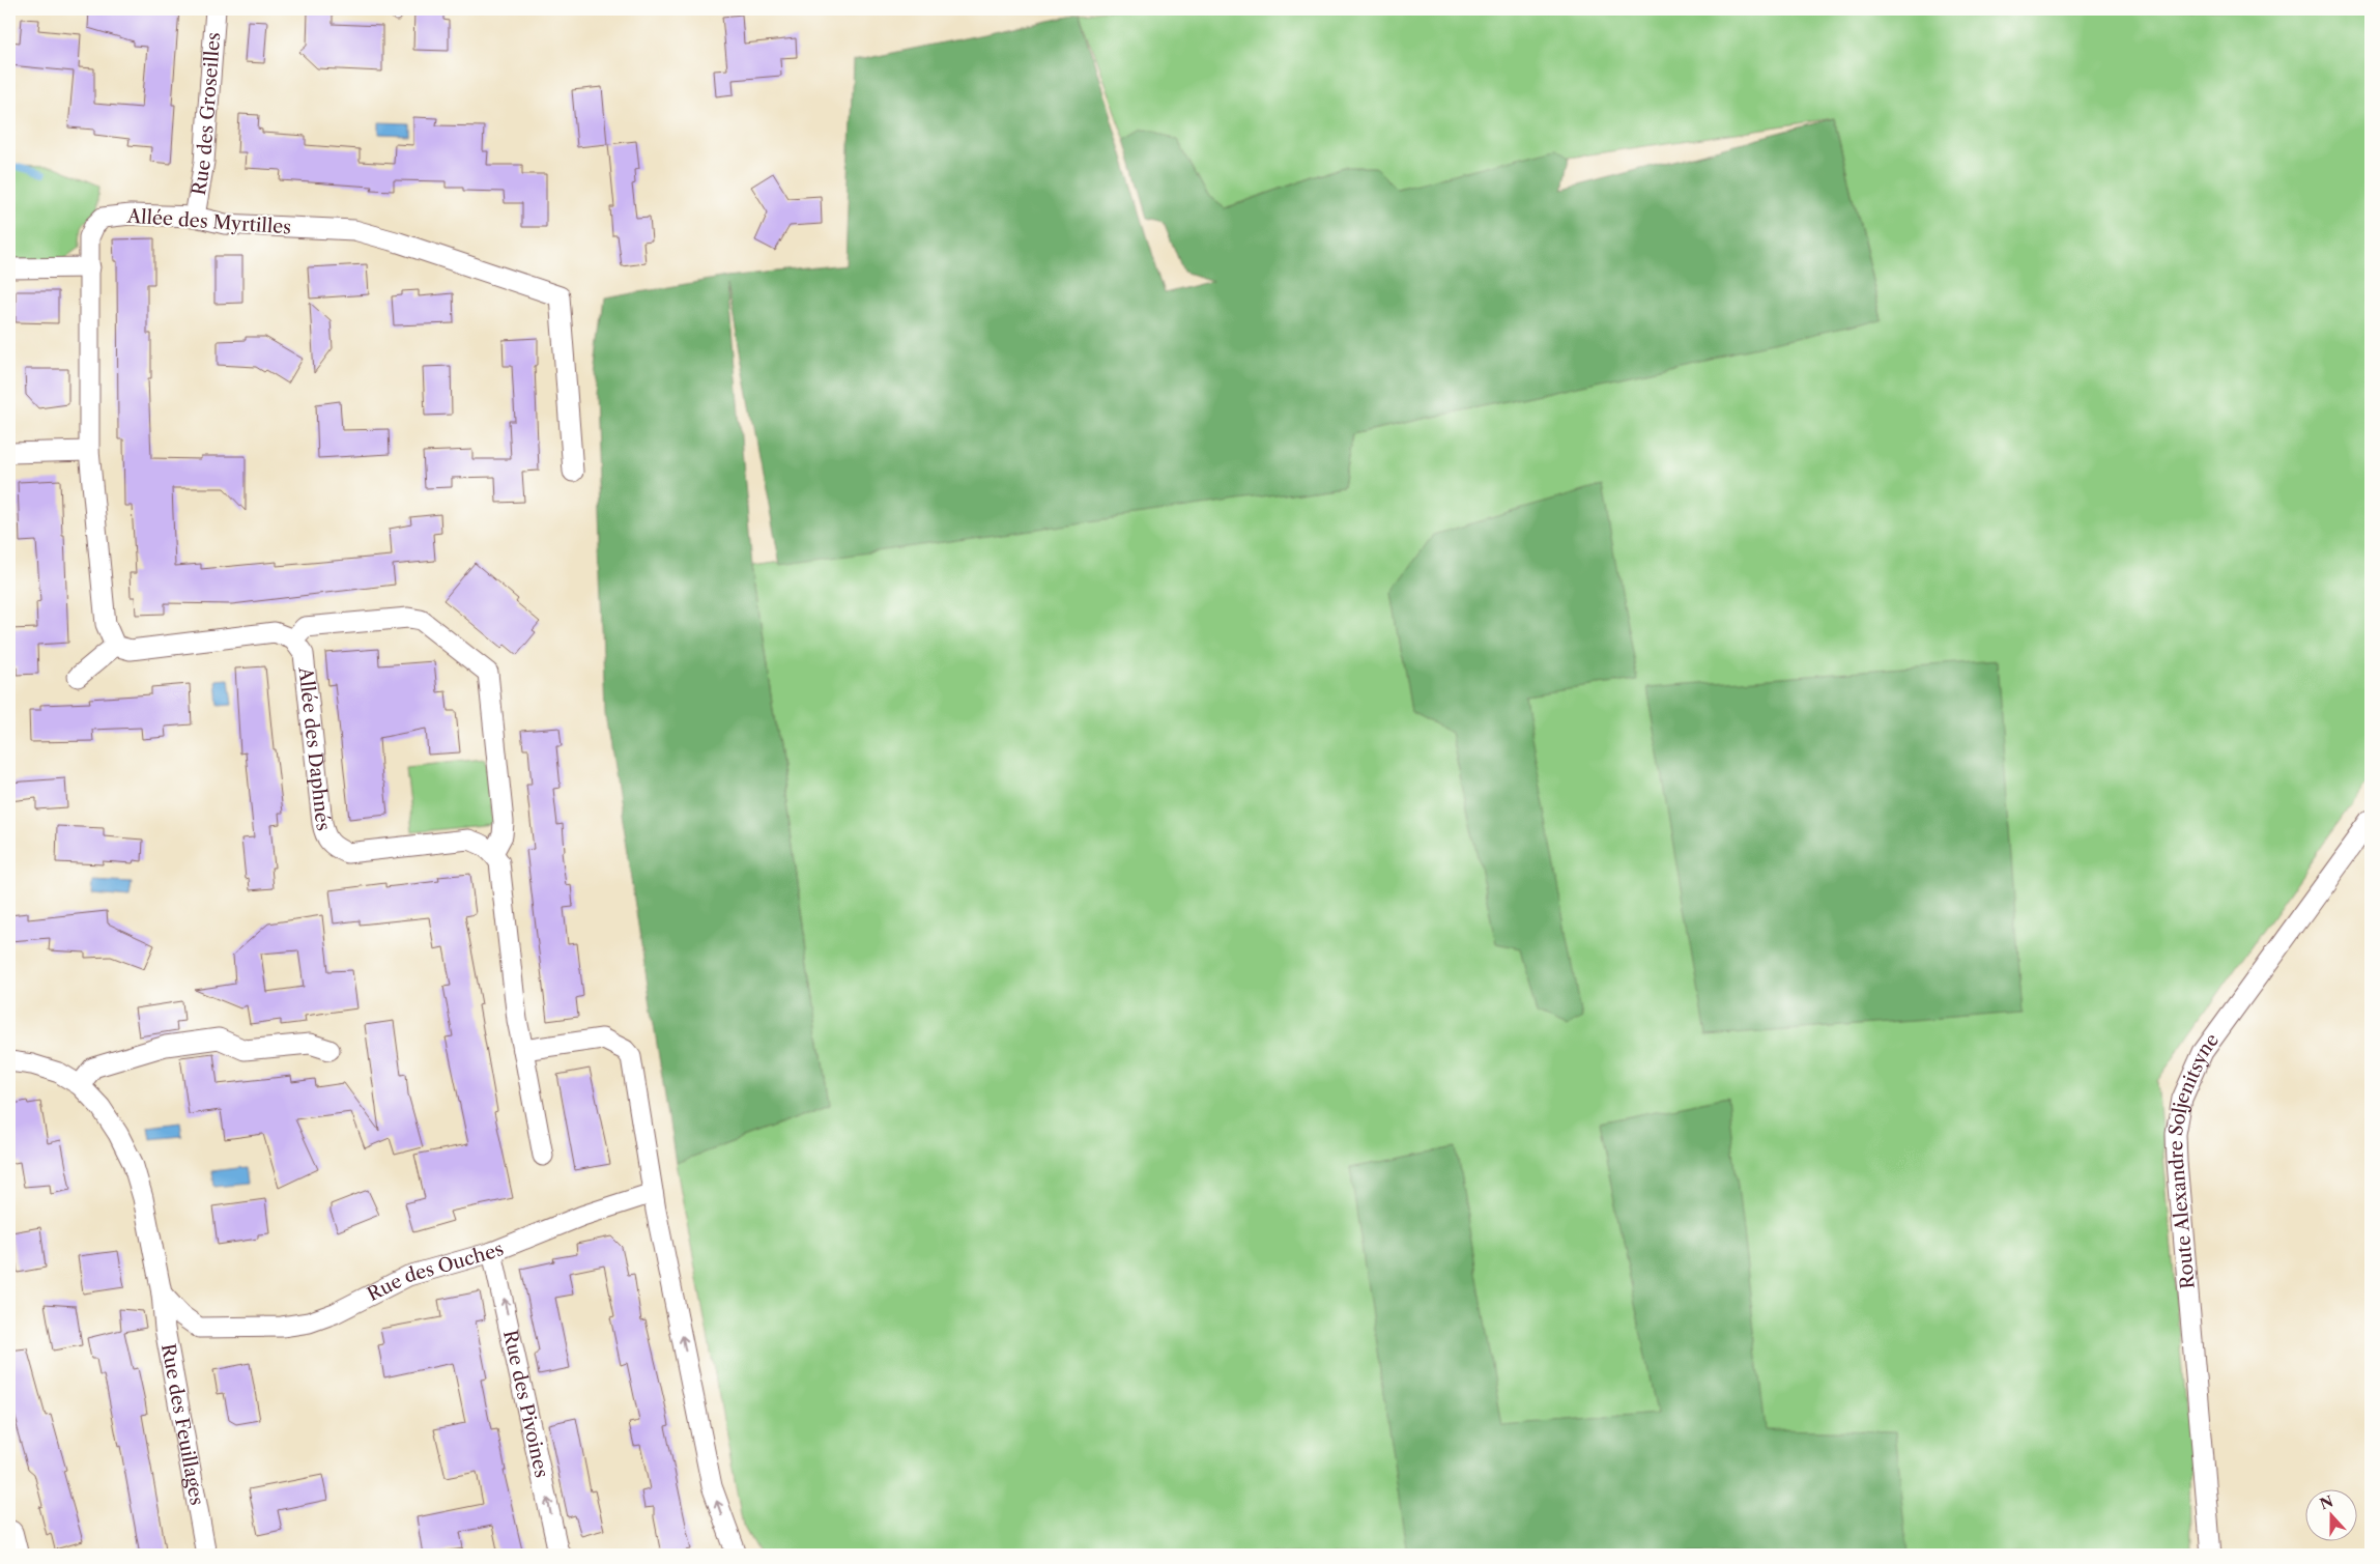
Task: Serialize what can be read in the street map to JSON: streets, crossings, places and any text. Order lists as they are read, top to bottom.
{
  "streets": {
    "street": [
      "Rue des Groseilles",
      "Allée des Myrtilles",
      "Allée des Daphnés",
      "Route Alexandre Soljenitsyne",
      "Rue des Ouches",
      "Rue des Pivoines",
      "Rue des Feuillages"
    ]
  },
  "crossings": [
    ["Rue des Groseilles", "Allée des Myrtilles"],
    ["Rue des Ouches", "Rue des Pivoines"]
  ],
  "north": "top"
}
